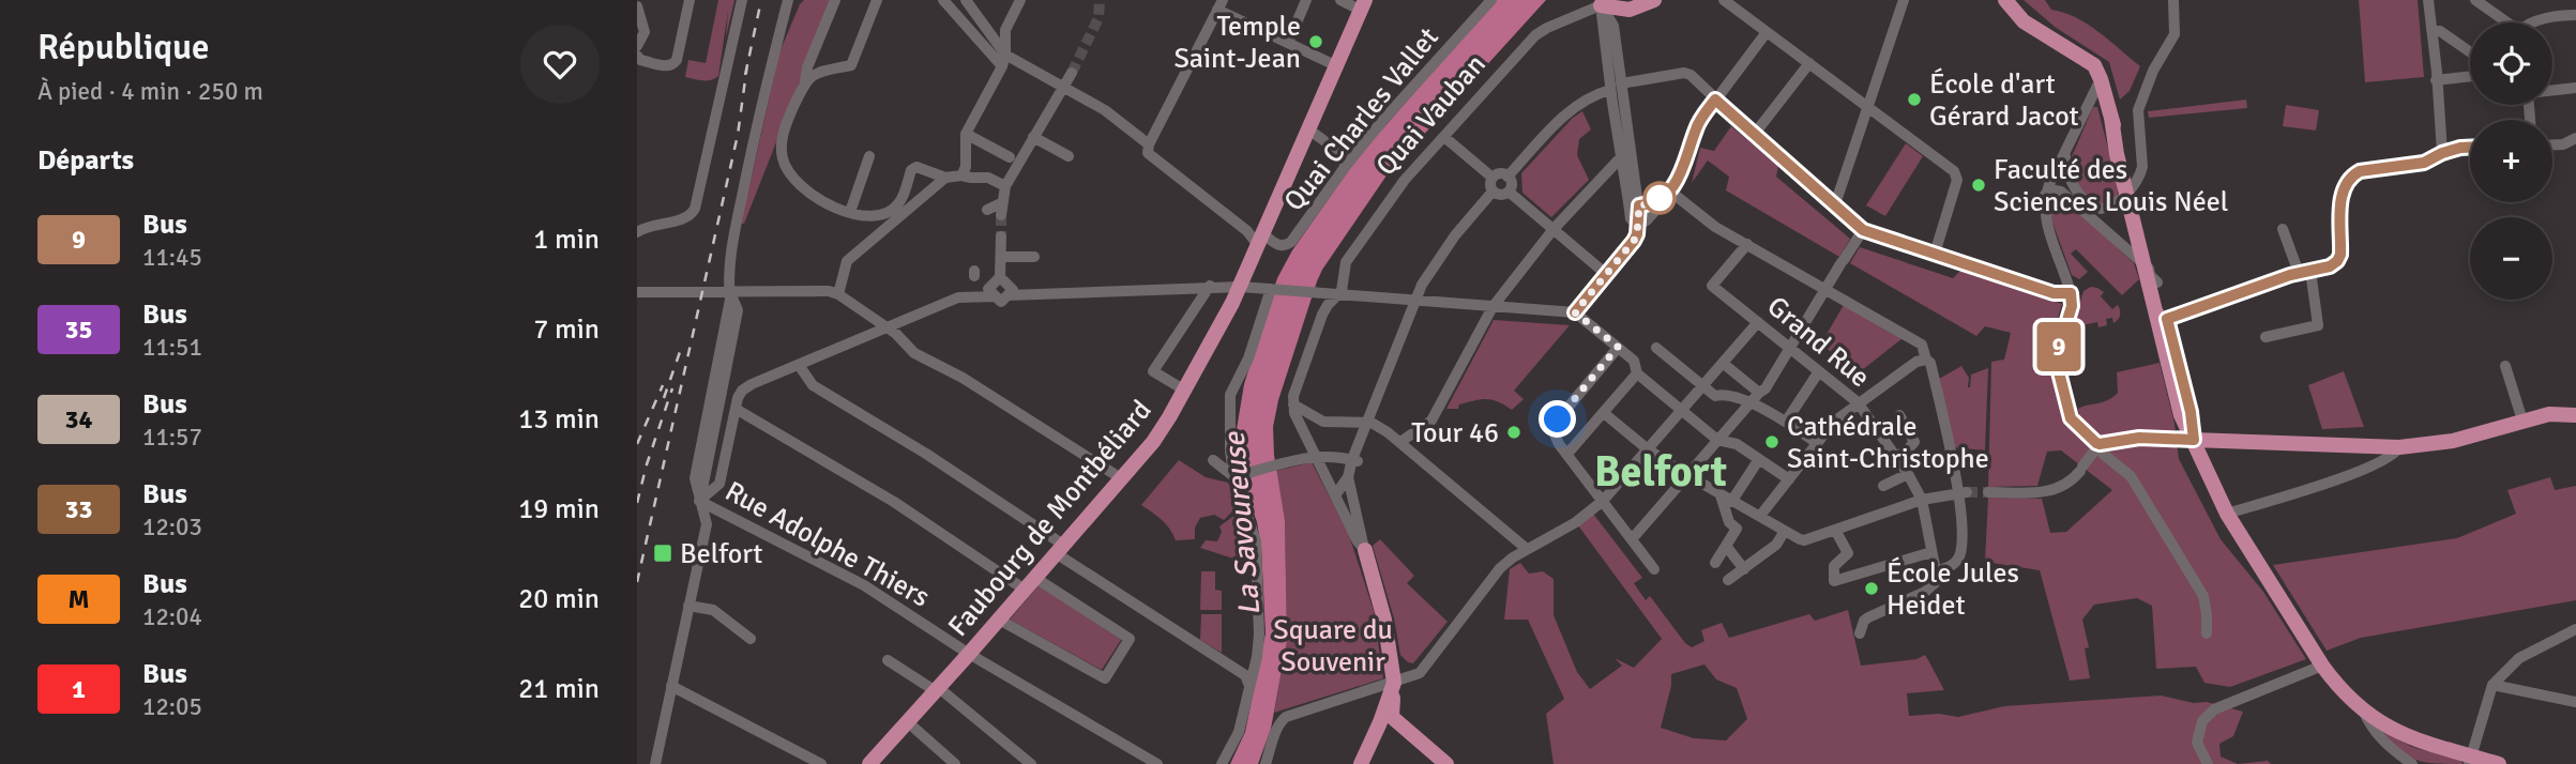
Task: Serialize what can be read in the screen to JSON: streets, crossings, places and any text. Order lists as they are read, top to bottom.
{
  "streets": {
    "main road": ["Quai Vauban", "Faubourg de Montbéliard"],
    "street": ["Quai Charles Vallet", "Grand Rue", "Rue Adolphe Thiers"]
  },
  "crossings": [
    ["Quai Charles Vallet", "Faubourg de Montbéliard"],
    ["Faubourg de Montbéliard", "Rue Adolphe Thiers"]
  ],
  "districts": ["Belfort"],
  "water": ["La Savoureuse"],
  "parks": ["Square du Souvenir"],
  "places": {
    "other": [
      "Temple Saint-Jean",
      "École d'art Gérard Jacot",
      "Faculté des Sciences Louis Néel",
      "Tour 46",
      "Cathédrale Saint-Christophe",
      "École Jules Heidet"
    ],
    "transit": ["Belfort"]
  },
  "lines": ["bus line 9"],
  "page": {
    "heading": [
      ["République", "À pied · 4 min · 250 m"],
      "Départs"
    ],
    "on_map": "9",
    "map_buttons": ["+", "−"],
    "list": [
      {
        "mark": "9",
        "name": "Bus",
        "note": "11:45",
        "value": "1 min"
      },
      {
        "mark": "35",
        "name": "Bus",
        "note": "11:51",
        "value": "7 min"
      },
      {
        "mark": "34",
        "name": "Bus",
        "note": "11:57",
        "value": "13 min"
      },
      {
        "mark": "33",
        "name": "Bus",
        "note": "12:03",
        "value": "19 min"
      },
      {
        "mark": "M",
        "name": "Bus",
        "note": "12:04",
        "value": "20 min"
      },
      {
        "mark": "1",
        "name": "Bus",
        "note": "12:05",
        "value": "21 min"
      }
    ]
  }
}
